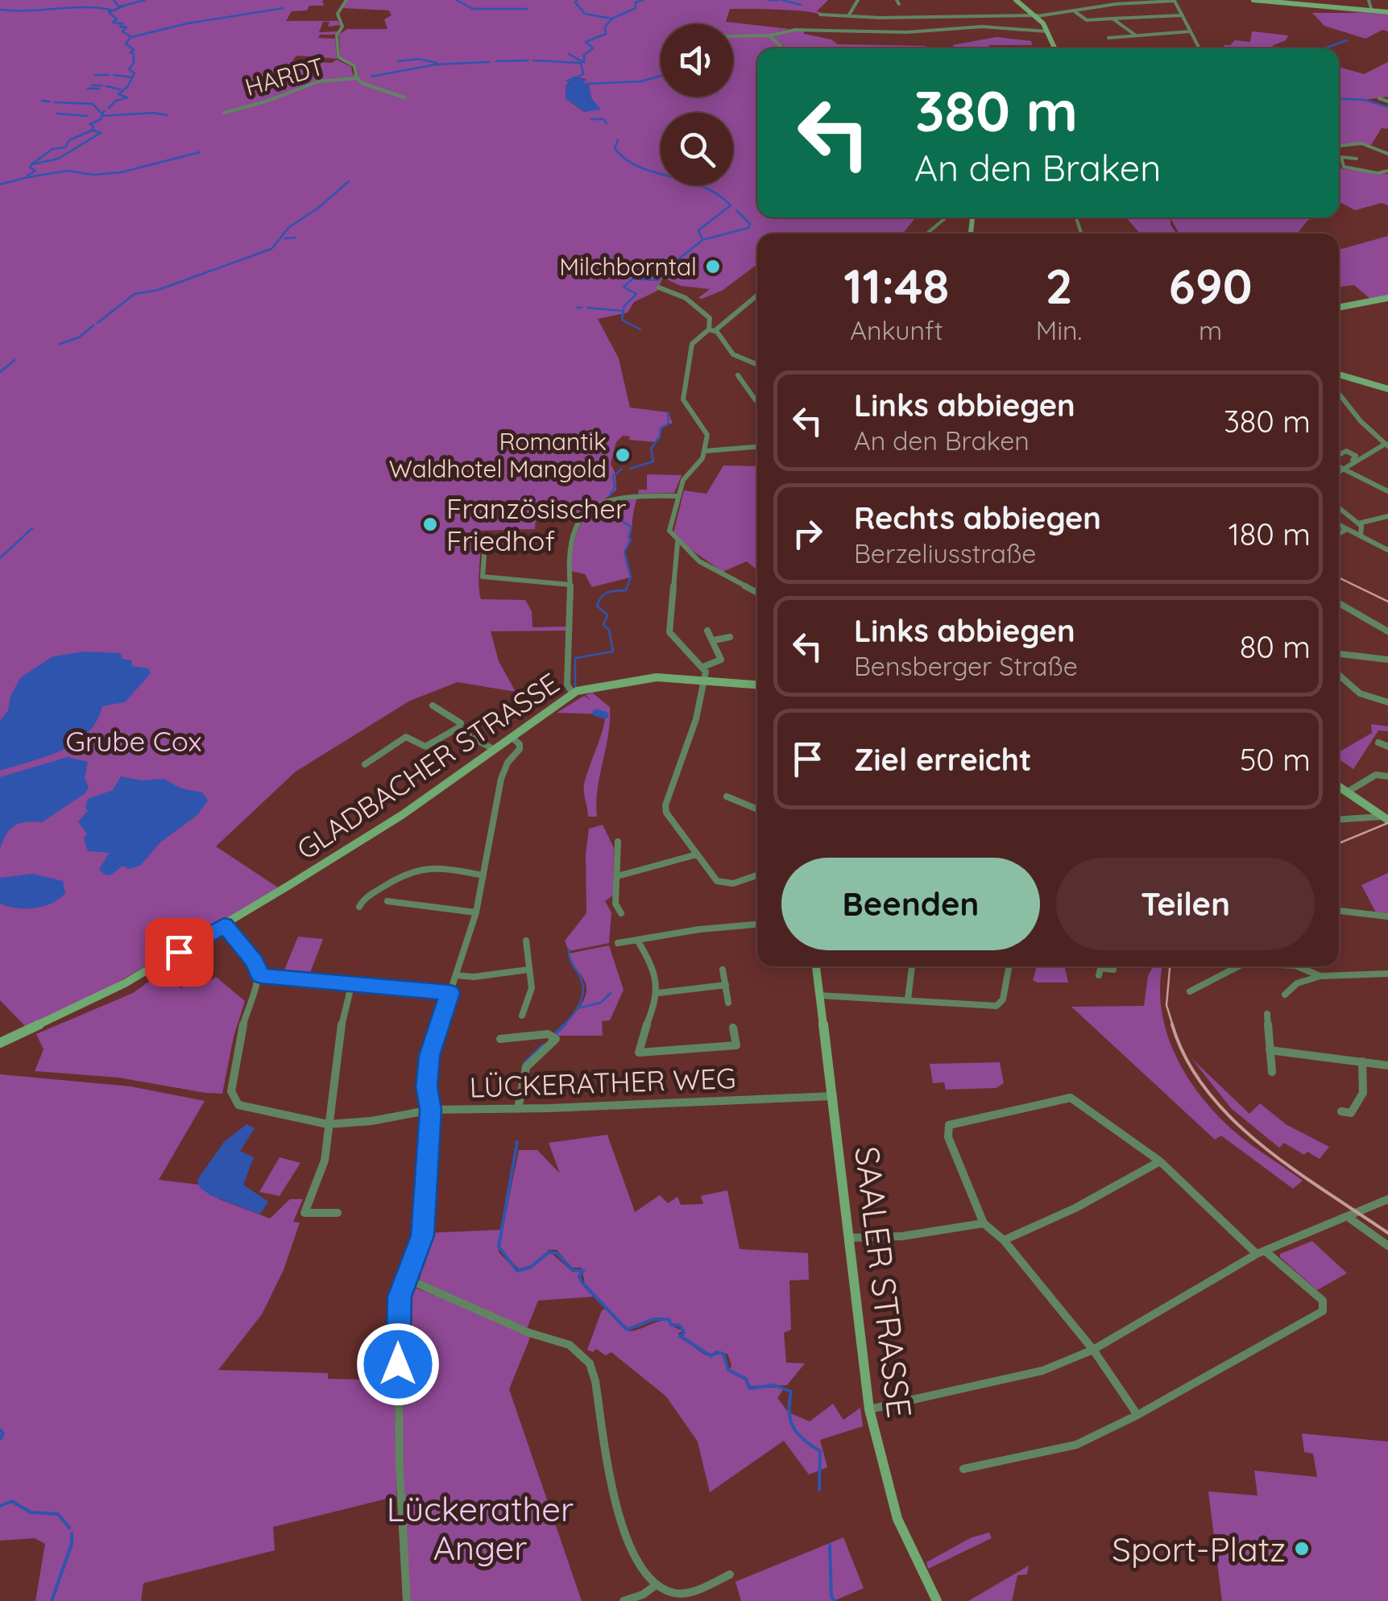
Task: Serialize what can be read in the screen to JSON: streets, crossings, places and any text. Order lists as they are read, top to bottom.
{
  "streets": {
    "main road": ["GLADBACHER STRASSE", "SAALER STRASSE"],
    "street": ["HARDT", "LÜCKERATHER WEG"]
  },
  "crossings": [
    ["LÜCKERATHER WEG", "SAALER STRASSE"]
  ],
  "parks": ["Grube Cox", "Lückerather Anger"],
  "places": [
    "Milchborntal",
    "Romantik Waldhotel Mangold",
    "Französischer Friedhof",
    "Sport-Platz"
  ],
  "page": {
    "turn": ["380 m", "An den Braken"],
    "eta": [
      "11:48",
      "Ankunft",
      "2",
      "Min.",
      "690",
      "m"
    ],
    "list": [
      {
        "name": "Links abbiegen",
        "note": "An den Braken",
        "value": "380 m"
      },
      {
        "name": "Rechts abbiegen",
        "note": "Berzeliusstraße",
        "value": "180 m"
      },
      {
        "name": "Links abbiegen",
        "note": "Bensberger Straße",
        "value": "80 m"
      },
      {
        "name": "Ziel erreicht",
        "value": "50 m"
      }
    ],
    "buttons": ["Beenden", "Teilen"]
  }
}
